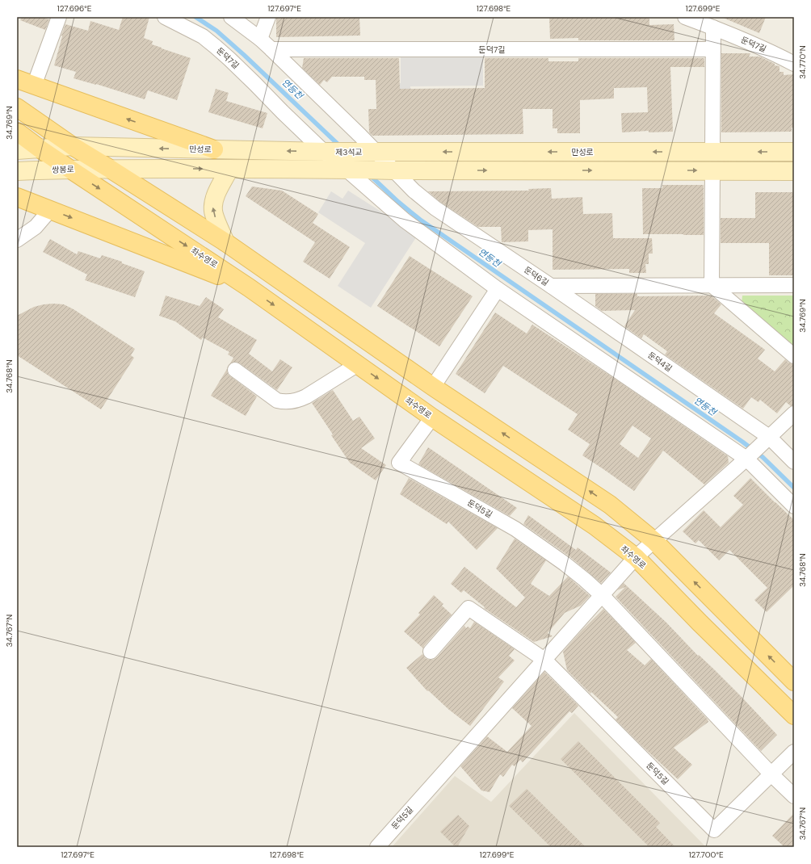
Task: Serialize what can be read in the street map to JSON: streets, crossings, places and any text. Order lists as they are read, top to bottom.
{
  "streets": {
    "main road": ["좌수영로"],
    "street": [
      "둔덕7길",
      "만성로",
      "제3석교",
      "쌍봉로",
      "둔덕6길",
      "둔덕4길",
      "둔덕5길"
    ]
  },
  "crossings": [
    ["둔덕7길", "만성로"],
    ["둔덕7길", "제3석교"],
    ["만성로", "제3석교"],
    ["쌍봉로", "좌수영로"],
    ["좌수영로", "둔덕5길"],
    ["둔덕6길", "둔덕4길"]
  ],
  "water": ["연등천"],
  "coordinates": [
    "127.696°E",
    "127.697°E",
    "127.698°E",
    "127.699°E",
    "34.770°N",
    "34.769°N",
    "34.768°N",
    "34.767°N",
    "127.700°E"
  ]
}
